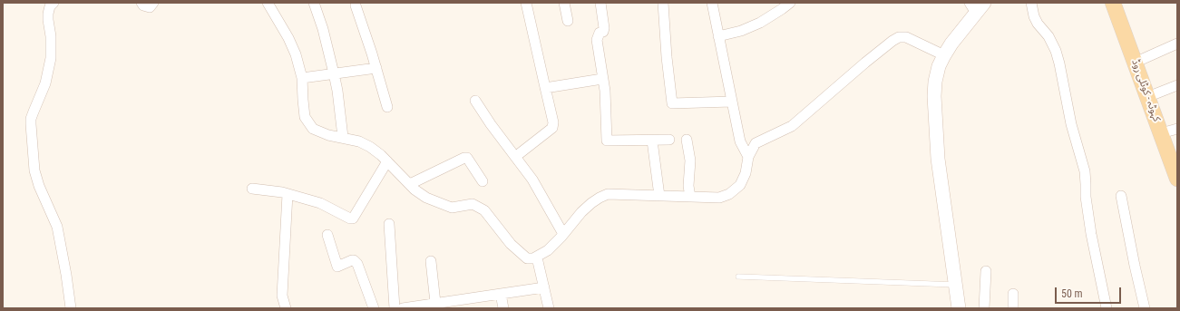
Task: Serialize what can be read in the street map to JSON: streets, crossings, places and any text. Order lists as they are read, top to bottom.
{
  "streets": {
    "main road": ["کہوٹہ - کوٹلی روڈ"]
  },
  "scale_bar": "50 m"
}
